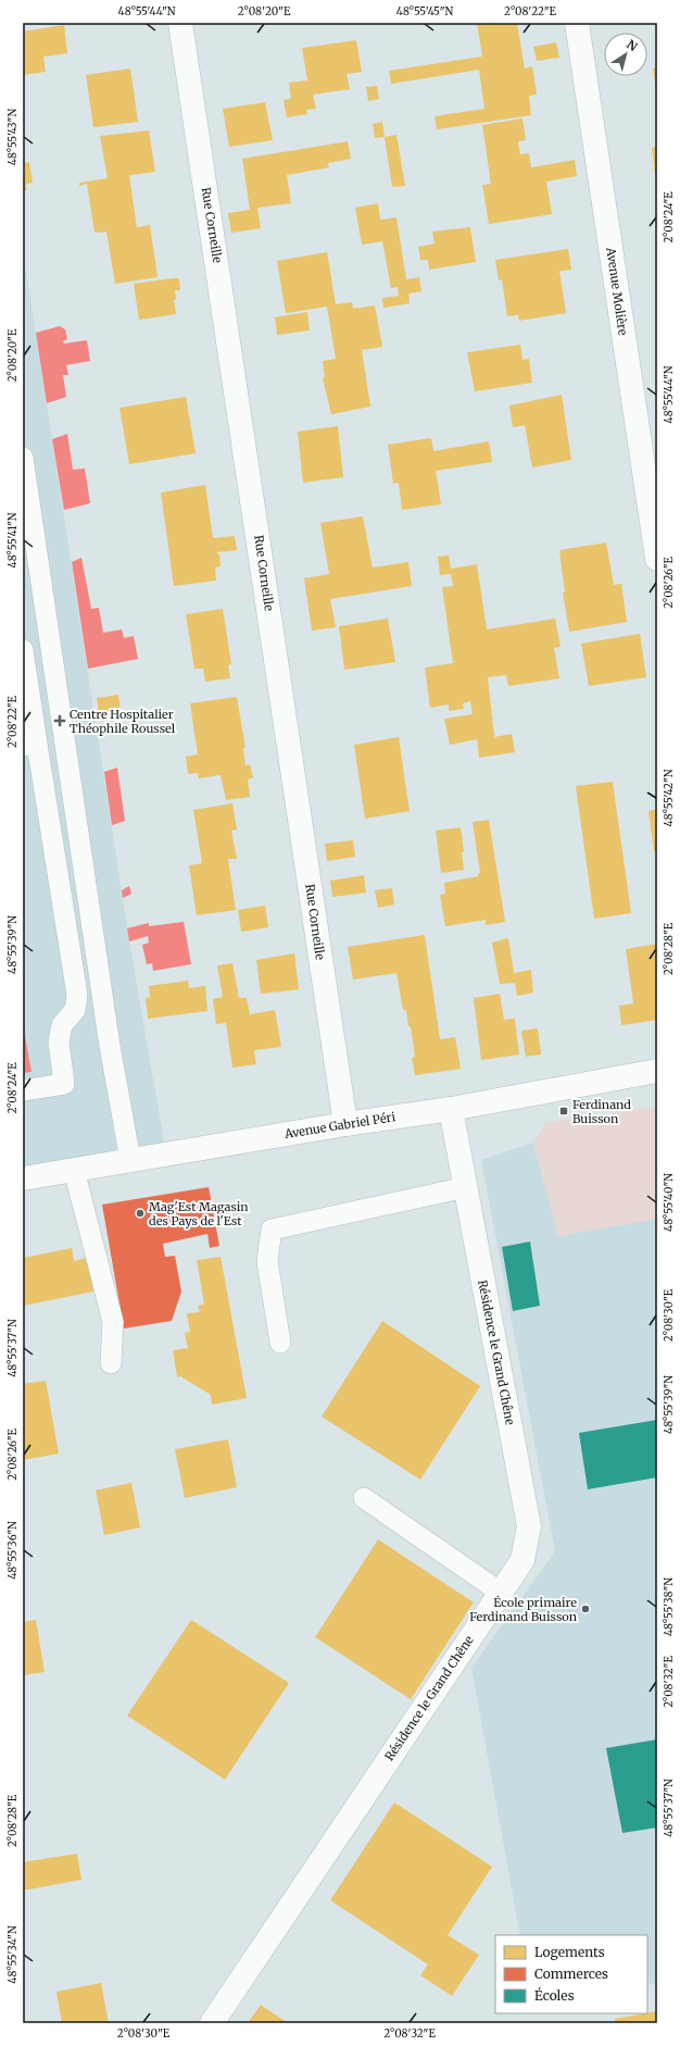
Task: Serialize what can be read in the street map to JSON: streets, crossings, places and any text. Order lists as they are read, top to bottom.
{
  "streets": {
    "street": [
      "Rue Corneille",
      "Avenue Molière",
      "Avenue Gabriel Péri",
      "Résidence le Grand Chêne"
    ]
  },
  "crossings": [
    ["Rue Corneille", "Avenue Gabriel Péri"],
    ["Avenue Gabriel Péri", "Résidence le Grand Chêne"]
  ],
  "places": {
    "health": ["Centre Hospitalier Théophile Roussel"],
    "transit": ["Ferdinand Buisson"],
    "other": ["Mag'Est Magasin des Pays de l'Est", "École primaire Ferdinand Buisson"]
  },
  "legend": ["Logements", "Commerces", "Écoles"],
  "north": "top right",
  "coordinates": [
    "48°55'44\"N",
    "2°08'20\"E",
    "48°55'45\"N",
    "2°08'22\"E",
    "48°55'43\"N",
    "2°08'24\"E",
    "48°55'41\"N",
    "2°08'26\"E",
    "48°55'42\"N",
    "48°55'39\"N",
    "2°08'28\"E",
    "48°55'40\"N",
    "2°08'30\"E",
    "48°55'37\"N",
    "48°55'36\"N",
    "48°55'38\"N",
    "2°08'32\"E",
    "48°55'34\"N"
  ]
}
